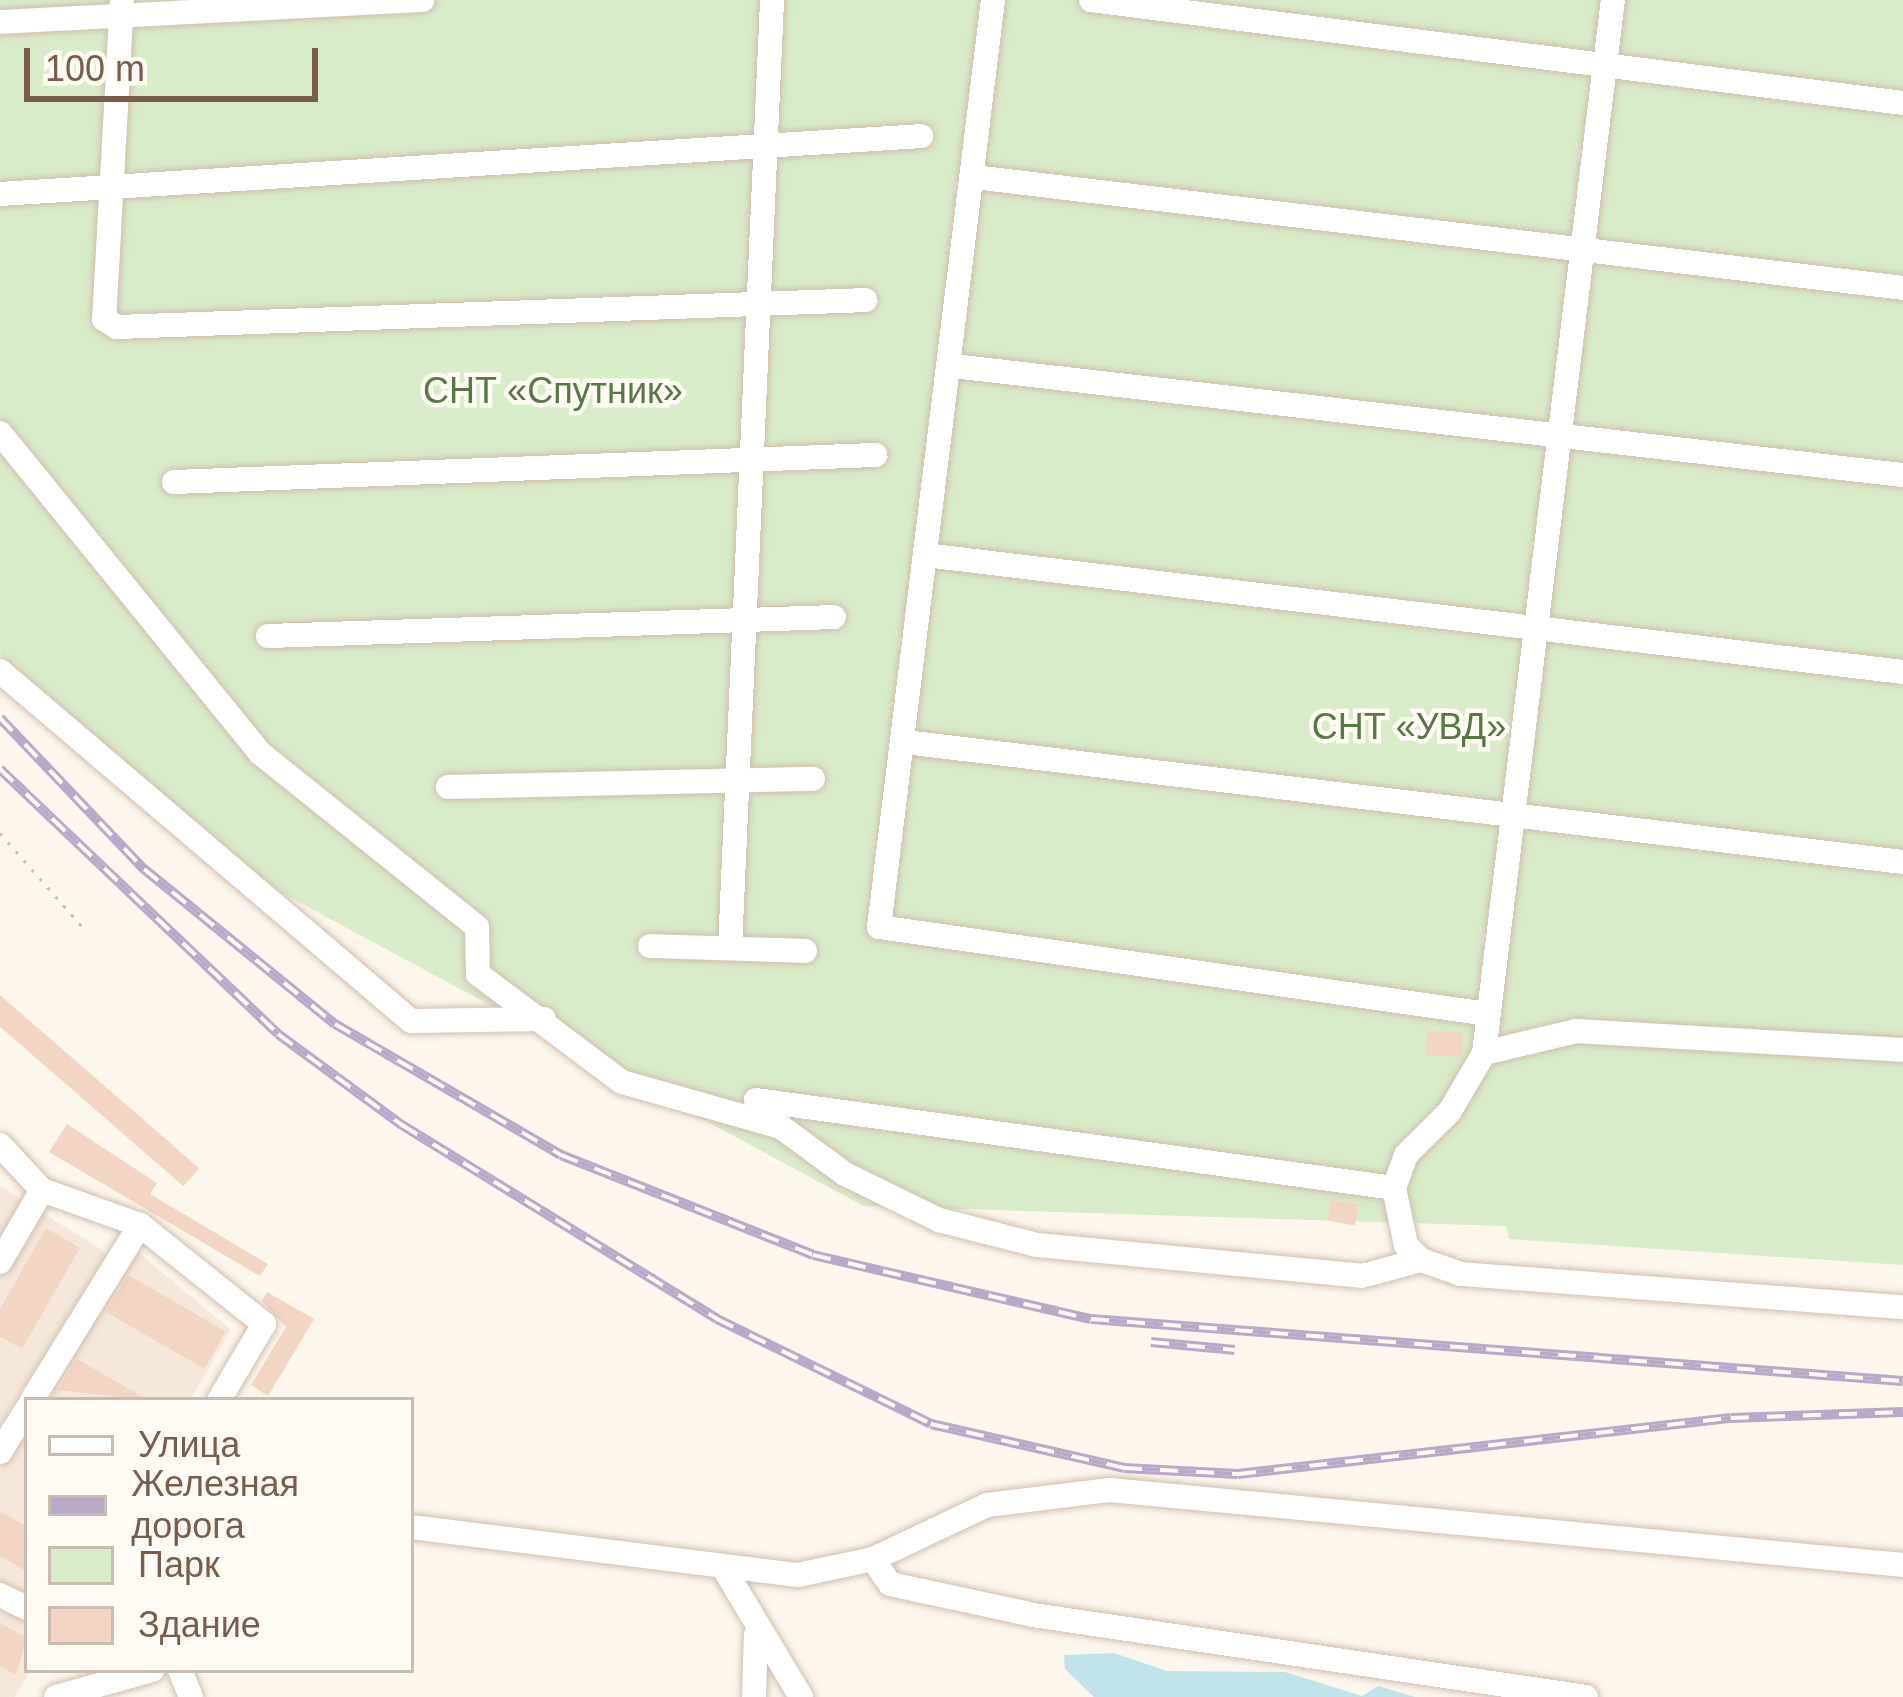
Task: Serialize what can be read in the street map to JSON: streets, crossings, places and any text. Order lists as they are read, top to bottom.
{
  "parks": ["СНТ «Спутник»", "СНТ «УВД»"],
  "legend": [
    "Улица",
    "Железная дорога",
    "Парк",
    "Здание"
  ],
  "scale_bar": "100 m"
}
